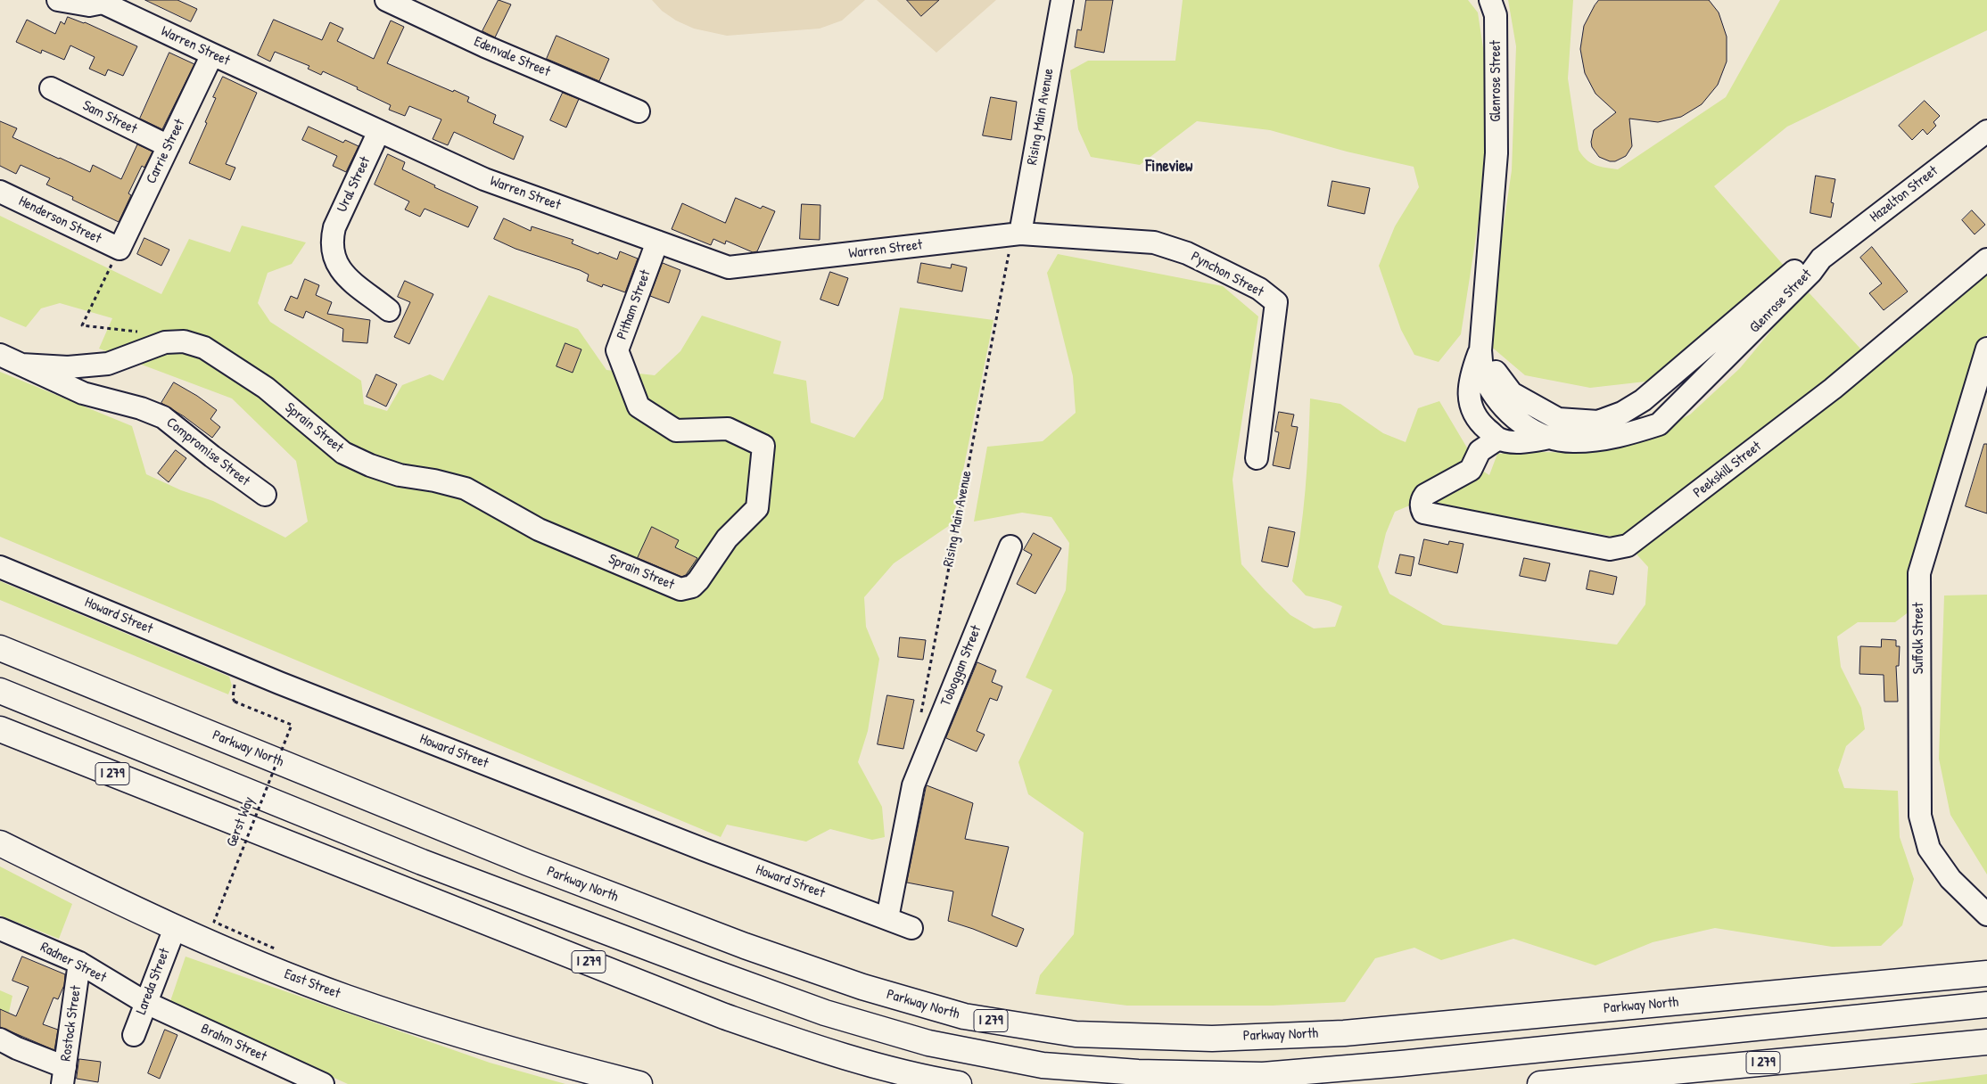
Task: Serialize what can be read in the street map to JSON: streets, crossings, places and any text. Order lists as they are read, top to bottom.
{
  "streets": {
    "main road": ["Parkway North", "I 279", "East Street"],
    "street": [
      "Warren Street",
      "Edenvale Street",
      "Glenrose Street",
      "Rising Main Avenue",
      "Sam Street",
      "Carrie Street",
      "Ural Street",
      "Hazelton Street",
      "Henderson Street",
      "Pynchon Street",
      "Pitham Street",
      "Sprain Street",
      "Compromise Street",
      "Peekskill Street",
      "Howard Street",
      "Suffolk Street",
      "Toboggan Street",
      "Radner Street",
      "Lareda Street",
      "Rostock Street",
      "Brahm Street"
    ],
    "path": ["Gerst Way"]
  },
  "crossings": [
    ["Warren Street", "Rising Main Avenue"],
    ["Warren Street", "Carrie Street"],
    ["Warren Street", "Ural Street"],
    ["Warren Street", "Pynchon Street"],
    ["Warren Street", "Pitham Street"],
    ["Glenrose Street", "Hazelton Street"],
    ["Rising Main Avenue", "Pynchon Street"],
    ["Sam Street", "Carrie Street"],
    ["Carrie Street", "Henderson Street"],
    ["Pitham Street", "Sprain Street"],
    ["Sprain Street", "Compromise Street"],
    ["Howard Street", "Toboggan Street"],
    ["Radner Street", "Lareda Street"],
    ["Radner Street", "Rostock Street"],
    ["Radner Street", "Brahm Street"],
    ["Lareda Street", "East Street"],
    ["Lareda Street", "Brahm Street"]
  ],
  "districts": ["Fineview"]
}
